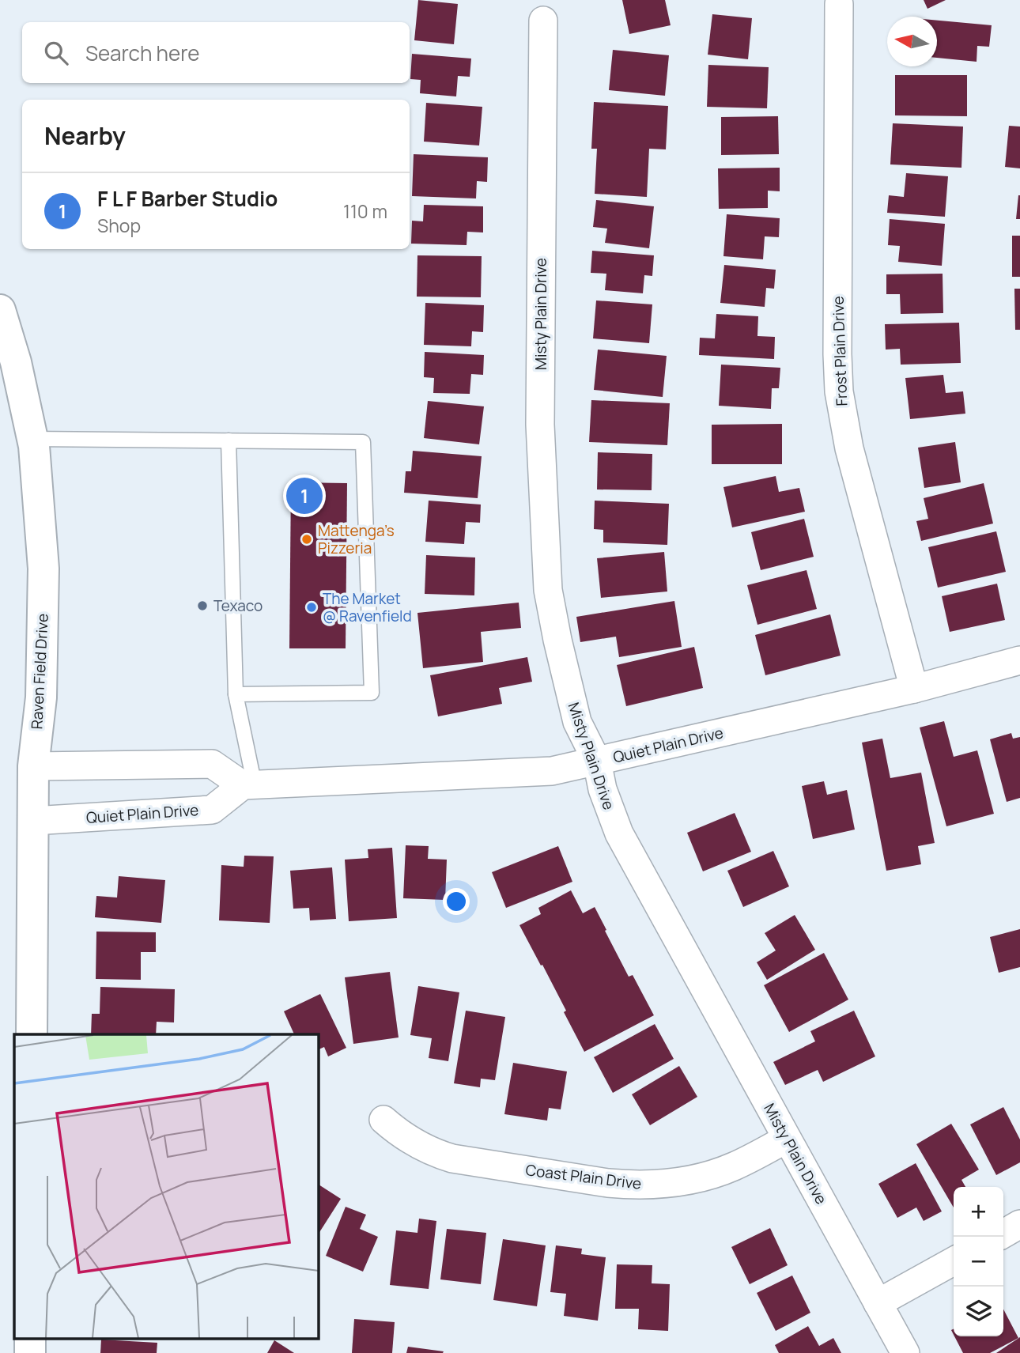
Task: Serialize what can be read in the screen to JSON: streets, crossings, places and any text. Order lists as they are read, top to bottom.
{
  "streets": {
    "street": [
      "Misty Plain Drive",
      "Frost Plain Drive",
      "Raven Field Drive",
      "Quiet Plain Drive",
      "Coast Plain Drive"
    ]
  },
  "crossings": [
    ["Misty Plain Drive", "Quiet Plain Drive"],
    ["Misty Plain Drive", "Coast Plain Drive"],
    ["Frost Plain Drive", "Quiet Plain Drive"],
    ["Raven Field Drive", "Quiet Plain Drive"]
  ],
  "places": ["Mattenga’s Pizzeria", "Texaco", "The Market @ Ravenfield"],
  "north": "left",
  "page": {
    "search": "Search here",
    "heading": "Nearby",
    "list": [
      {
        "mark": "1",
        "name": "F L F Barber Studio",
        "note": "Shop",
        "value": "110 m"
      }
    ],
    "pins": "1",
    "map_buttons": ["+", "−"]
  }
}
